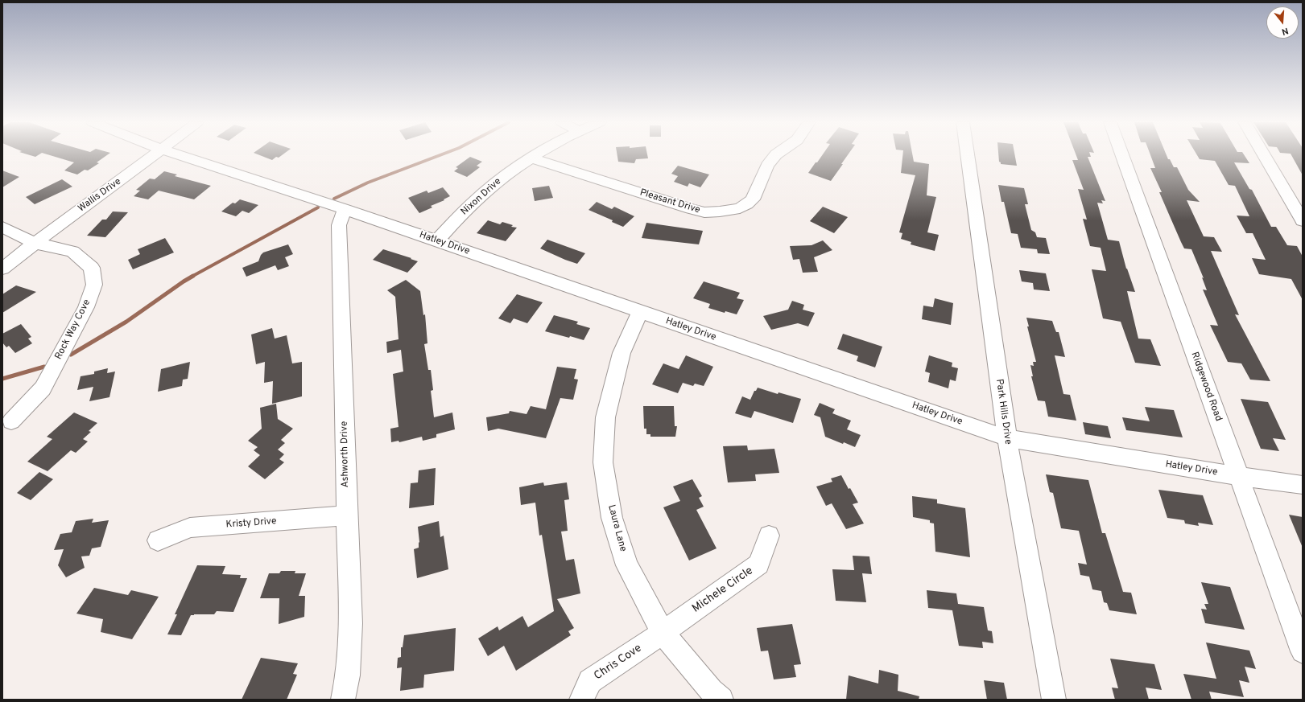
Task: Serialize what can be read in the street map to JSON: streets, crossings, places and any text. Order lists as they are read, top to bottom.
{
  "streets": {
    "street": [
      "Wallis Drive",
      "Nixon Drive",
      "Pleasant Drive",
      "Hatley Drive",
      "Rock Way Cove",
      "Ridgewood Road",
      "Park Hills Drive",
      "Ashworth Drive",
      "Kristy Drive",
      "Laura Lane",
      "Michele Circle",
      "Chris Cove"
    ]
  },
  "crossings": [
    ["Wallis Drive", "Rock Way Cove"],
    ["Nixon Drive", "Pleasant Drive"],
    ["Nixon Drive", "Hatley Drive"],
    ["Hatley Drive", "Ridgewood Road"],
    ["Hatley Drive", "Park Hills Drive"],
    ["Hatley Drive", "Ashworth Drive"],
    ["Hatley Drive", "Laura Lane"],
    ["Ashworth Drive", "Kristy Drive"],
    ["Laura Lane", "Michele Circle"],
    ["Laura Lane", "Chris Cove"],
    ["Michele Circle", "Chris Cove"]
  ],
  "north": "bottom"
}
